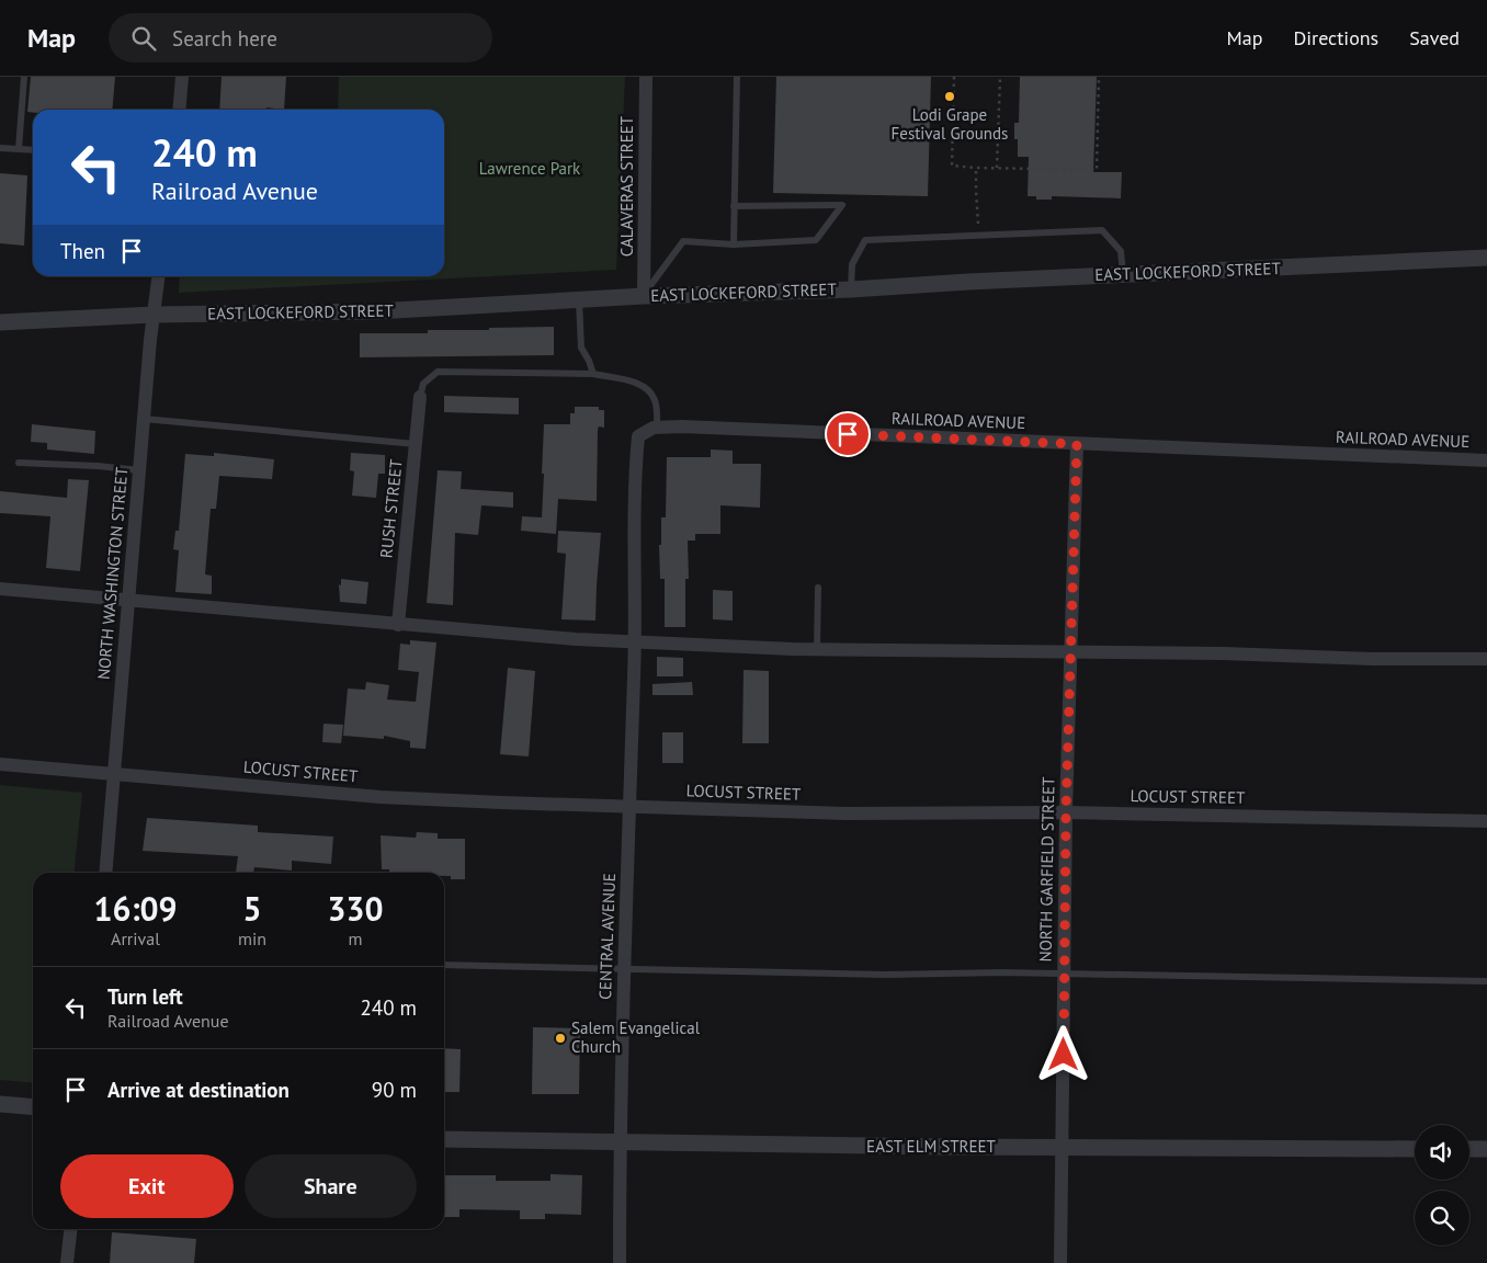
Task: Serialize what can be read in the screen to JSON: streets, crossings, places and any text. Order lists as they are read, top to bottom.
{
  "streets": {
    "street": [
      "CALAVERAS STREET",
      "EAST LOCKEFORD STREET",
      "RAILROAD AVENUE",
      "RUSH STREET",
      "NORTH WASHINGTON STREET",
      "LOCUST STREET",
      "NORTH GARFIELD STREET",
      "CENTRAL AVENUE",
      "EAST ELM STREET"
    ]
  },
  "crossings": [
    ["CALAVERAS STREET", "EAST LOCKEFORD STREET"],
    ["EAST LOCKEFORD STREET", "NORTH WASHINGTON STREET"],
    ["RAILROAD AVENUE", "NORTH GARFIELD STREET"],
    ["NORTH WASHINGTON STREET", "LOCUST STREET"],
    ["LOCUST STREET", "NORTH GARFIELD STREET"],
    ["LOCUST STREET", "CENTRAL AVENUE"],
    ["NORTH GARFIELD STREET", "EAST ELM STREET"],
    ["CENTRAL AVENUE", "EAST ELM STREET"]
  ],
  "parks": ["Lawrence Park"],
  "places": ["Lodi Grape Festival Grounds", "Salem Evangelical Church"],
  "page": {
    "header": "Map",
    "search": "Search here",
    "nav": ["Map", "Directions", "Saved"],
    "turn": ["240 m", "Railroad Avenue"],
    "then": "Then",
    "eta": [
      "16:09",
      "Arrival",
      "5",
      "min",
      "330",
      "m"
    ],
    "list": [
      {
        "name": "Turn left",
        "note": "Railroad Avenue",
        "value": "240 m"
      },
      {
        "name": "Arrive at destination",
        "value": "90 m"
      }
    ],
    "buttons": ["Exit", "Share"]
  }
}
